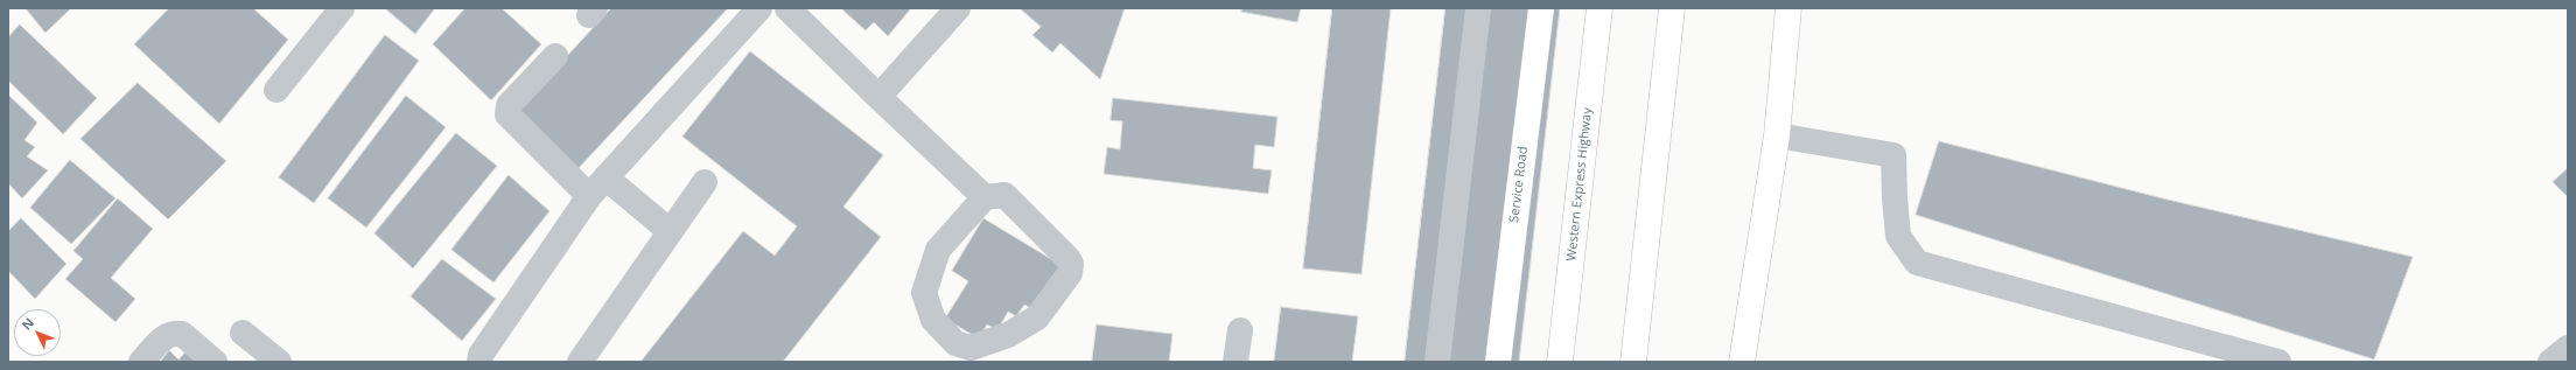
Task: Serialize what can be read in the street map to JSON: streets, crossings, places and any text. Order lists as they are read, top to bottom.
{
  "streets": {
    "main road": ["Service Road", "Western Express Highway"]
  },
  "north": "top left"
}
